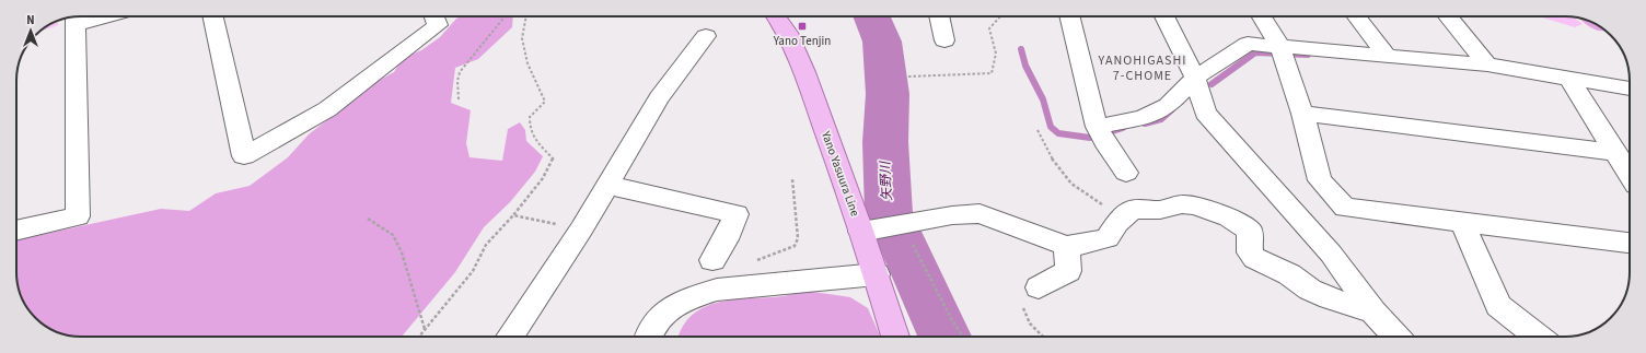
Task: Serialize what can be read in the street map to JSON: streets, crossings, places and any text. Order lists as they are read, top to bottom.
{
  "streets": {
    "main road": ["Yano Yasuura Line"]
  },
  "districts": ["YANOHIGASHI 7-CHOME"],
  "water": ["矢野川"],
  "places": {
    "transit": ["Yano Tenjin"]
  },
  "north": "top"
}
